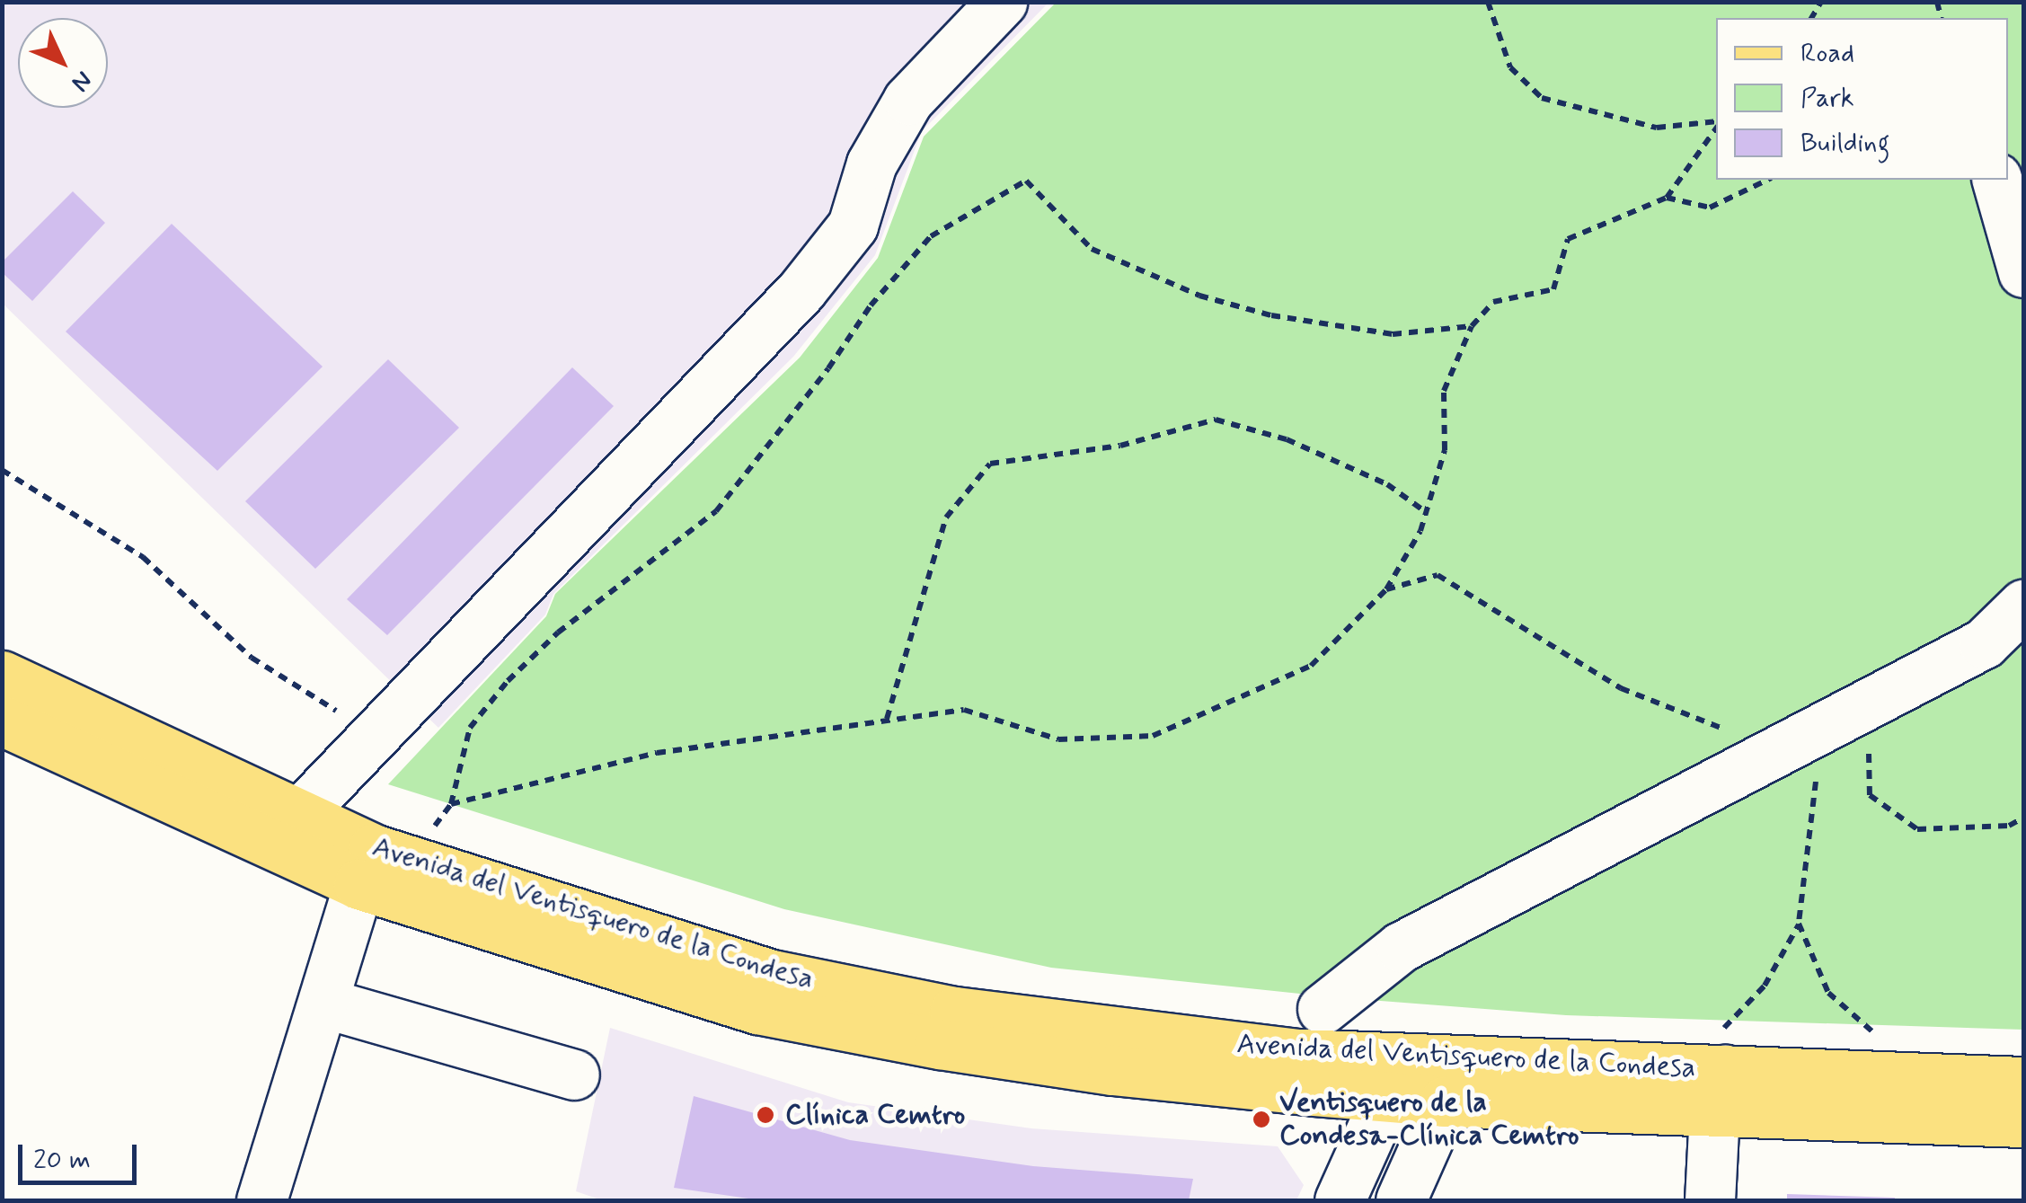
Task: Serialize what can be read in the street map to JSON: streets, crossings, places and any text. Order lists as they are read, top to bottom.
{
  "streets": {
    "main road": ["Avenida del Ventisquero de la Condesa"]
  },
  "places": ["Clínica Cemtro", "Ventisquero de la Condesa-Clínica Cemtro"],
  "legend": ["Road", "Park", "Building"],
  "scale_bar": "20 m",
  "north": "bottom right"
}
